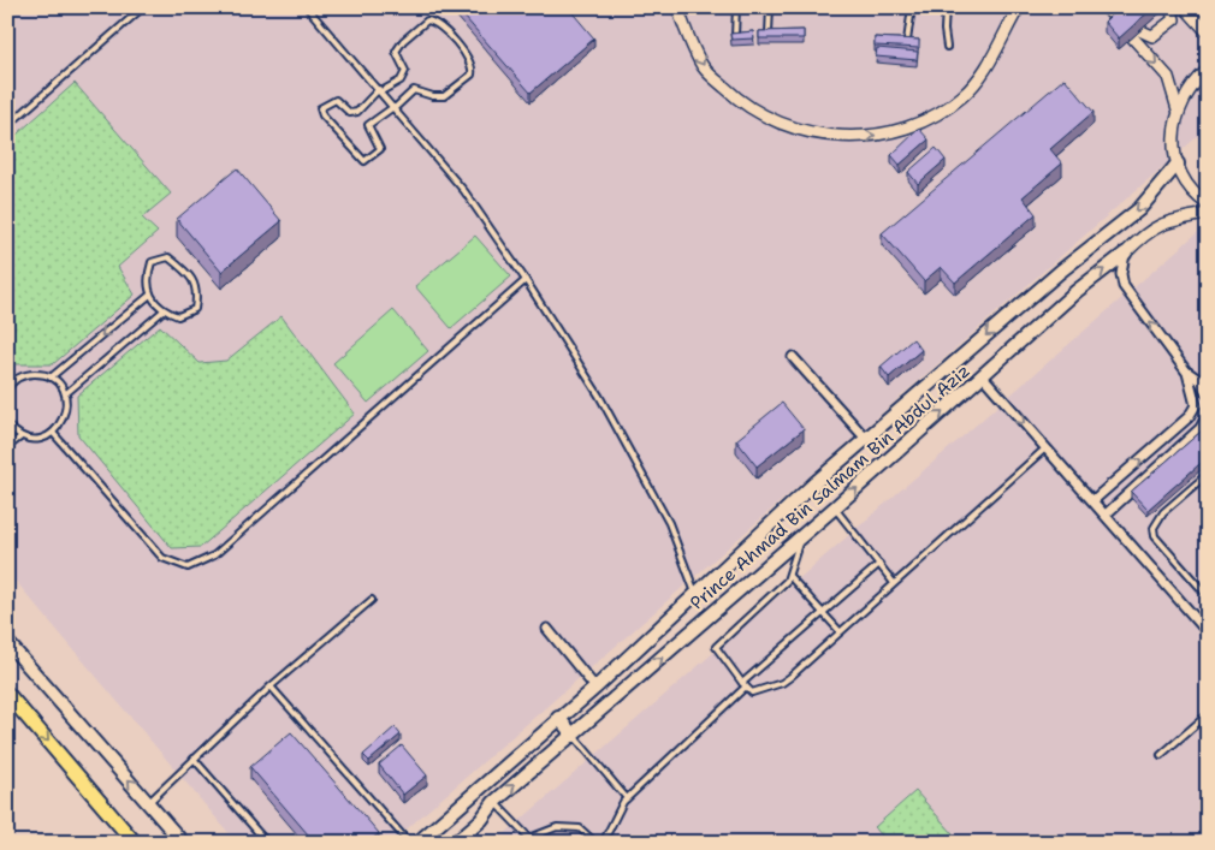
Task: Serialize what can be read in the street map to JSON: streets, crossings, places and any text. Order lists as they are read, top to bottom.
{
  "streets": {
    "main road": ["Prince Ahmad Bin Salmam Bin Abdul Aziz"]
  }
}
